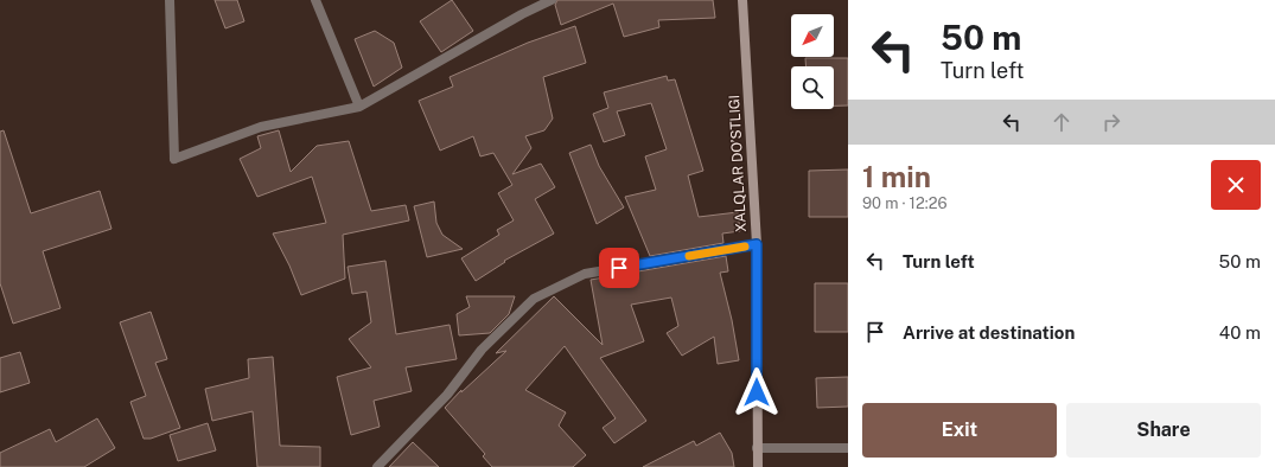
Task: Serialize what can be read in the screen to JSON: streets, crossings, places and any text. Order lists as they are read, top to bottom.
{
  "streets": {
    "main road": ["XALQLAR DO’STLIGI"]
  },
  "north": "bottom left",
  "page": {
    "turn": ["50 m", "Turn left"],
    "heading": ["1 min", "90 m · 12:26"],
    "list": [
      {
        "name": "Turn left",
        "value": "50 m"
      },
      {
        "name": "Arrive at destination",
        "value": "40 m"
      }
    ],
    "buttons": ["Exit", "Share"]
  }
}
